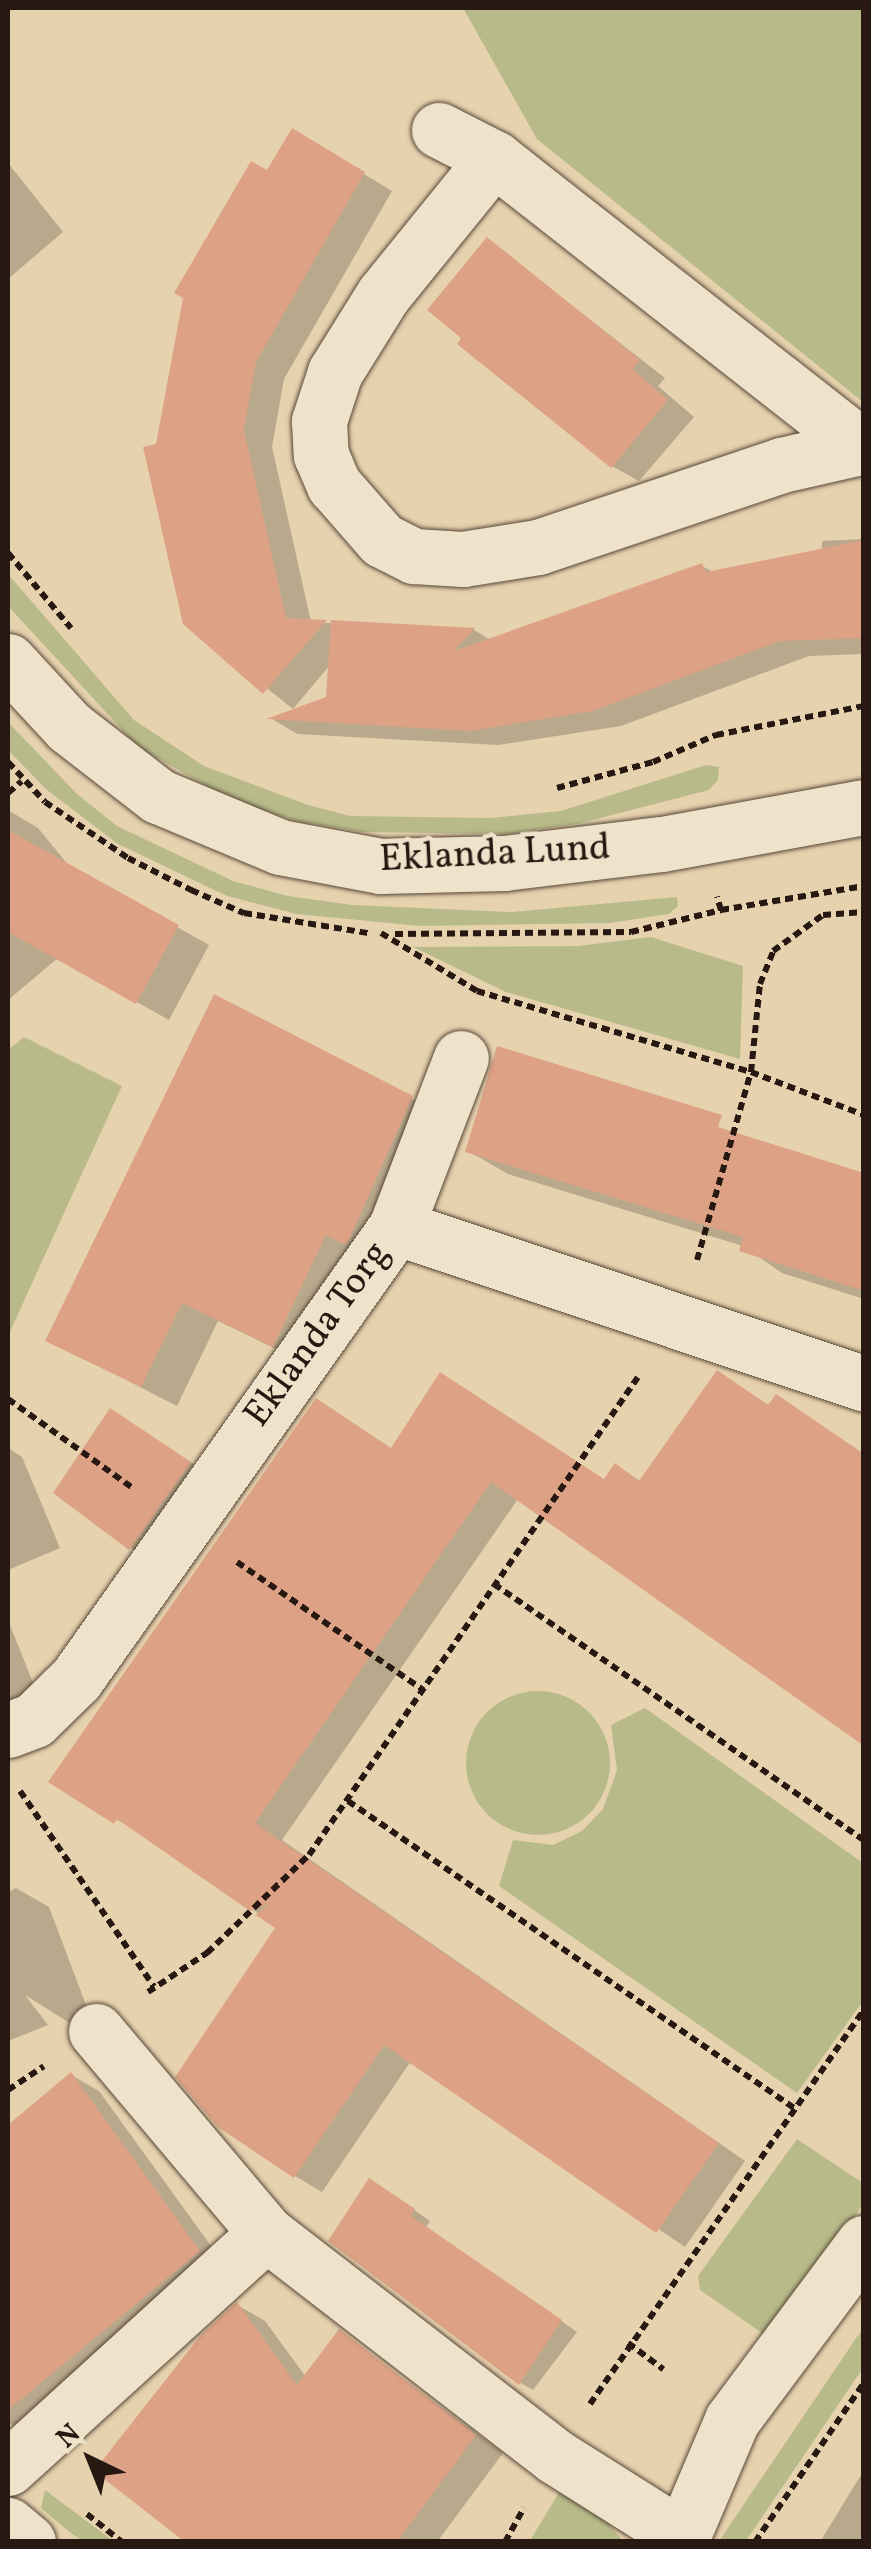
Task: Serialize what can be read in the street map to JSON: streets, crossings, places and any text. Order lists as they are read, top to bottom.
{
  "streets": {
    "street": ["Eklanda Lund", "Eklanda Torg"]
  },
  "north": "top left"
}
